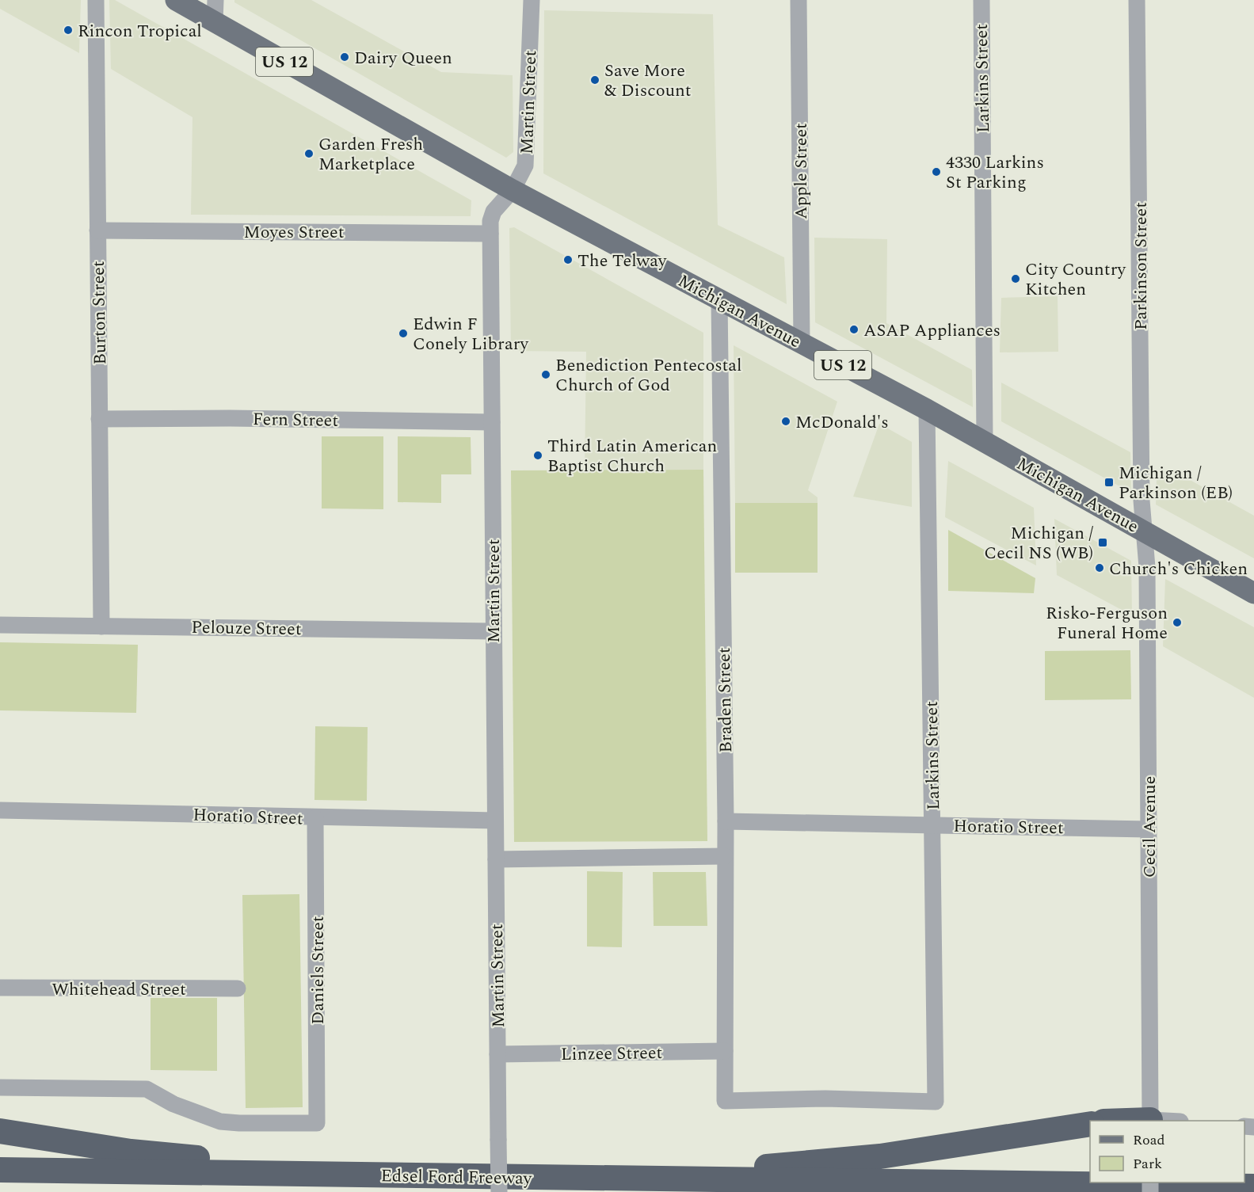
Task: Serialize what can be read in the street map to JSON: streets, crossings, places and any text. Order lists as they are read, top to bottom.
{
  "streets": {
    "highway": ["Edsel Ford Freeway"],
    "main road": ["US 12", "Michigan Avenue"],
    "street": [
      "Larkins Street",
      "Martin Street",
      "Apple Street",
      "Moyes Street",
      "Parkinson Street",
      "Burton Street",
      "Fern Street",
      "Pelouze Street",
      "Braden Street",
      "Horatio Street",
      "Cecil Avenue",
      "Daniels Street",
      "Whitehead Street",
      "Linzee Street"
    ]
  },
  "crossings": [
    ["Larkins Street", "Michigan Avenue"],
    ["Larkins Street", "Braden Street"],
    ["Larkins Street", "Horatio Street"],
    ["Martin Street", "Moyes Street"],
    ["Martin Street", "Michigan Avenue"],
    ["Martin Street", "Fern Street"],
    ["Martin Street", "Pelouze Street"],
    ["Martin Street", "Horatio Street"],
    ["Martin Street", "Linzee Street"],
    ["Apple Street", "Michigan Avenue"],
    ["Moyes Street", "Burton Street"],
    ["Parkinson Street", "Michigan Avenue"],
    ["Parkinson Street", "Cecil Avenue"],
    ["Michigan Avenue", "Braden Street"],
    ["Michigan Avenue", "Cecil Avenue"],
    ["Burton Street", "Fern Street"],
    ["Burton Street", "Pelouze Street"],
    ["Braden Street", "Horatio Street"],
    ["Braden Street", "Linzee Street"],
    ["Horatio Street", "Cecil Avenue"],
    ["Horatio Street", "Daniels Street"]
  ],
  "places": {
    "other": [
      "Rincon Tropical",
      "Dairy Queen",
      "Save More & Discount",
      "Garden Fresh Marketplace",
      "4330 Larkins St Parking",
      "The Telway",
      "City Country Kitchen",
      "ASAP Appliances",
      "Edwin F Conely Library",
      "Benediction Pentecostal Church of God",
      "McDonald's",
      "Third Latin American Baptist Church",
      "Church's Chicken",
      "Risko-Ferguson Funeral Home"
    ],
    "transit": ["Michigan / Parkinson (EB)", "Michigan / Cecil NS (WB)"]
  },
  "legend": ["Road", "Park"]
}
